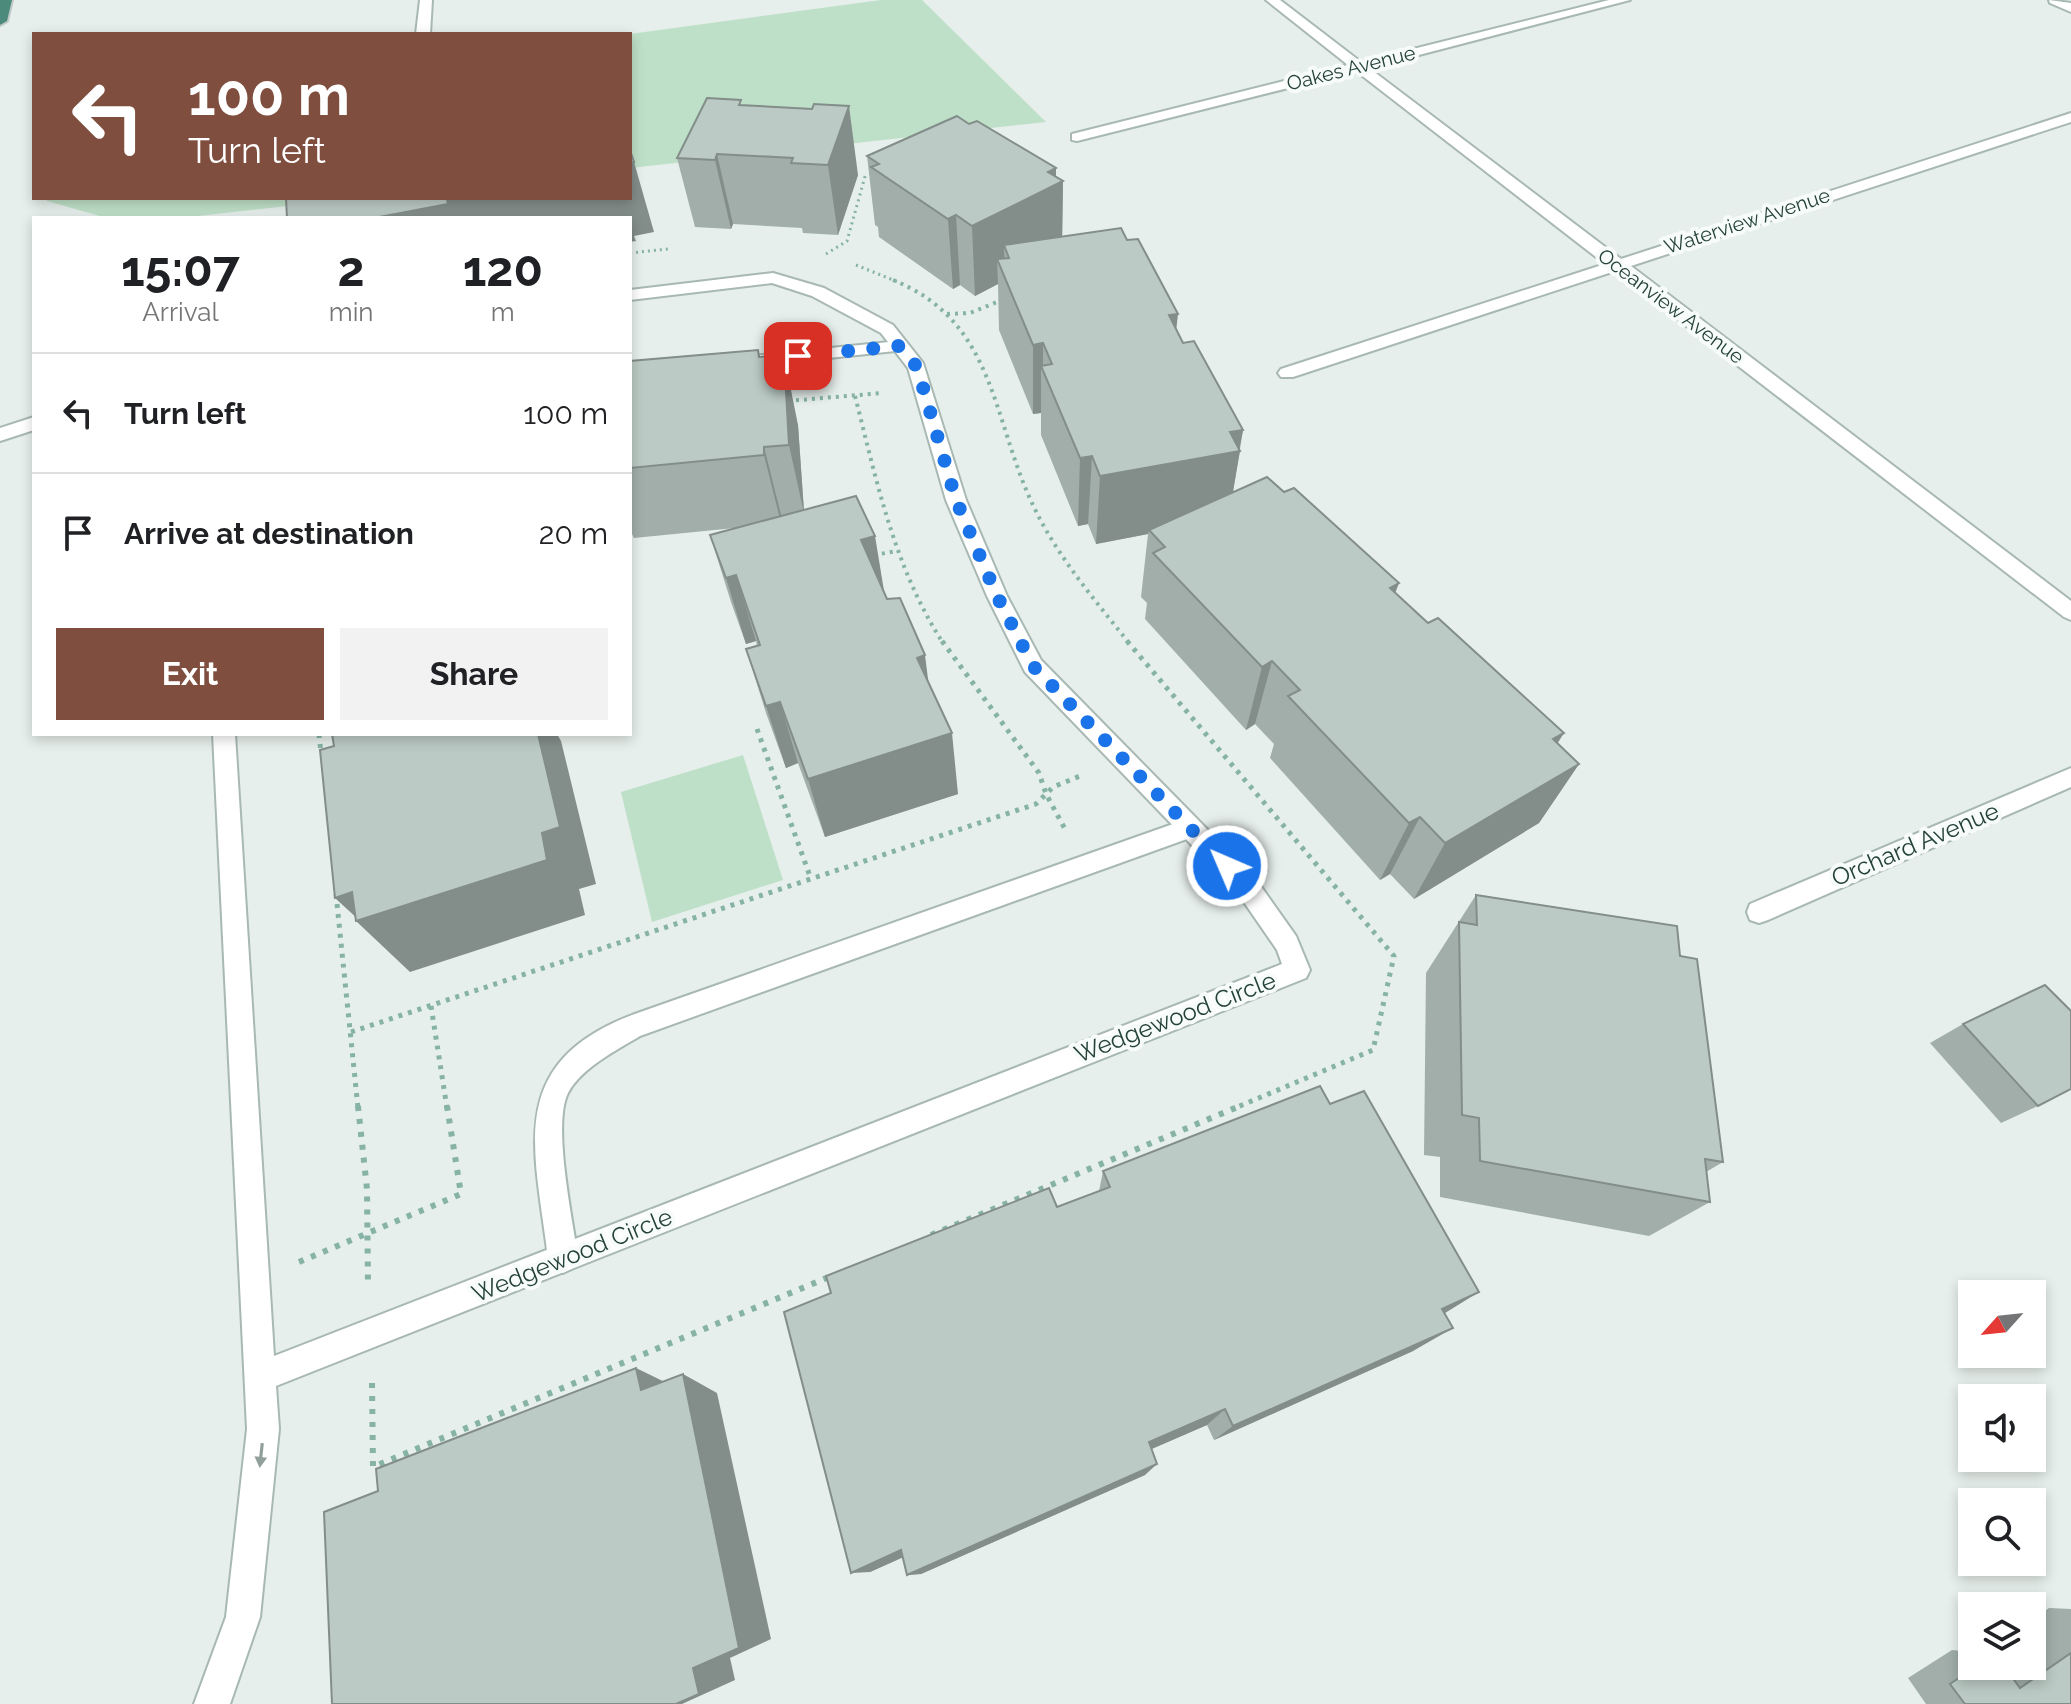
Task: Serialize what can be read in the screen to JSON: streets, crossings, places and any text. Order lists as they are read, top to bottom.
{
  "streets": {
    "street": [
      "Oakes Avenue",
      "Waterview Avenue",
      "Oceanview Avenue",
      "Orchard Avenue",
      "Wedgewood Circle"
    ]
  },
  "crossings": [
    ["Oakes Avenue", "Oceanview Avenue"],
    ["Waterview Avenue", "Oceanview Avenue"]
  ],
  "north": "bottom left",
  "page": {
    "turn": ["100 m", "Turn left"],
    "eta": [
      "15:07",
      "Arrival",
      "2",
      "min",
      "120",
      "m"
    ],
    "list": [
      {
        "name": "Turn left",
        "value": "100 m"
      },
      {
        "name": "Arrive at destination",
        "value": "20 m"
      }
    ],
    "buttons": ["Exit", "Share"]
  }
}
